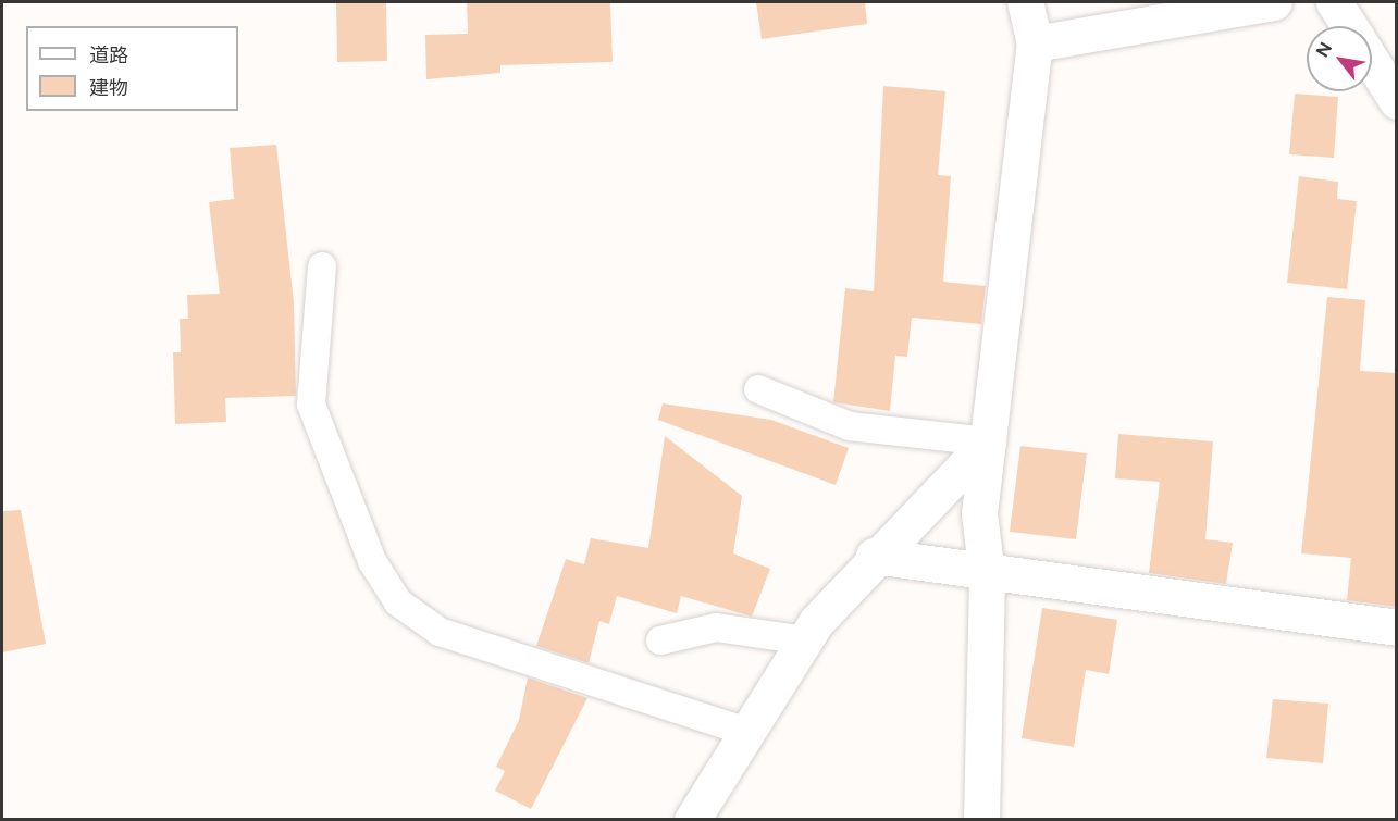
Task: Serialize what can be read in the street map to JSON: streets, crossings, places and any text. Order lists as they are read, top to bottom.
{
  "legend": ["道路", "建物"],
  "north": "top left"
}
